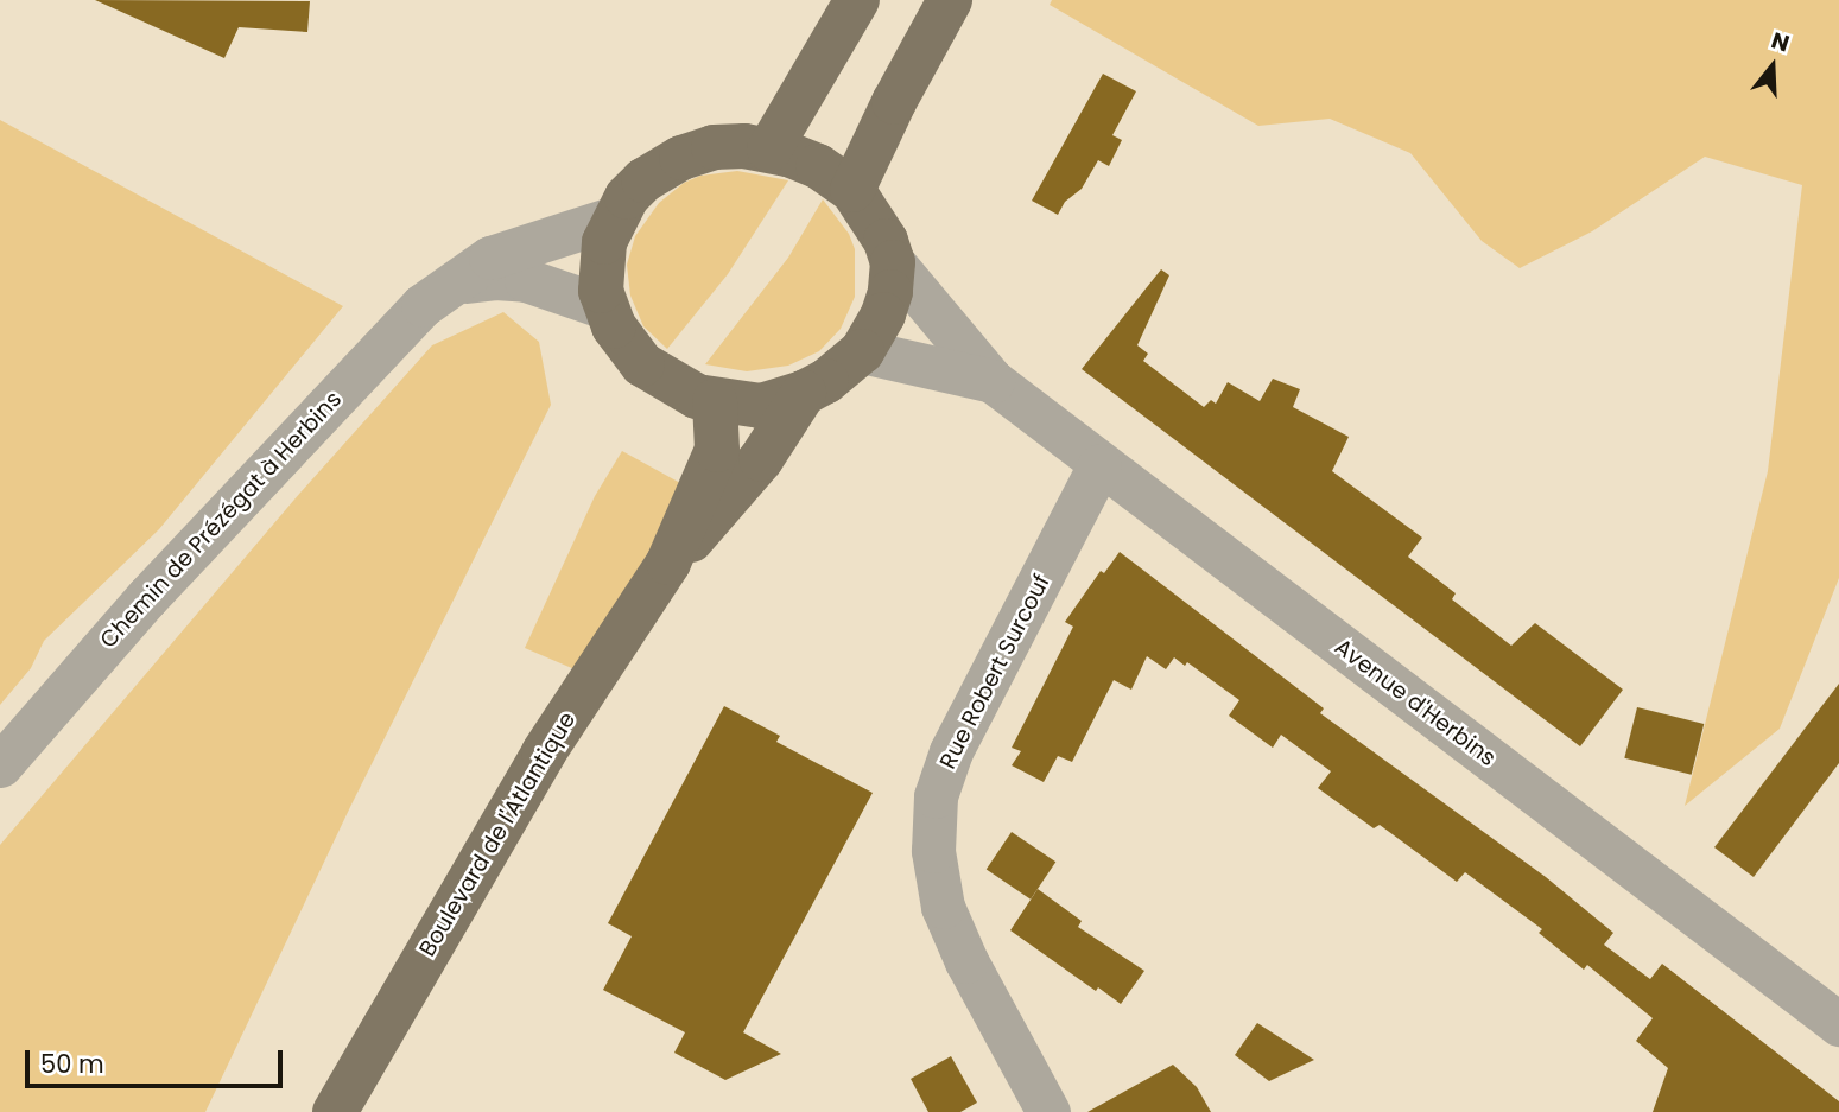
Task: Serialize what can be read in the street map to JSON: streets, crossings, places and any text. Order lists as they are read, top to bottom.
{
  "streets": {
    "main road": ["Boulevard de l'Atlantique"],
    "street": ["Chemin de Prézégat à Herbins", "Rue Robert Surcouf", "Avenue d'Herbins"]
  },
  "crossings": [
    ["Chemin de Prézégat à Herbins", "Avenue d'Herbins"],
    ["Chemin de Prézégat à Herbins", "Boulevard de l'Atlantique"],
    ["Rue Robert Surcouf", "Avenue d'Herbins"],
    ["Avenue d'Herbins", "Boulevard de l'Atlantique"]
  ],
  "scale_bar": "50 m",
  "north": "top"
}
